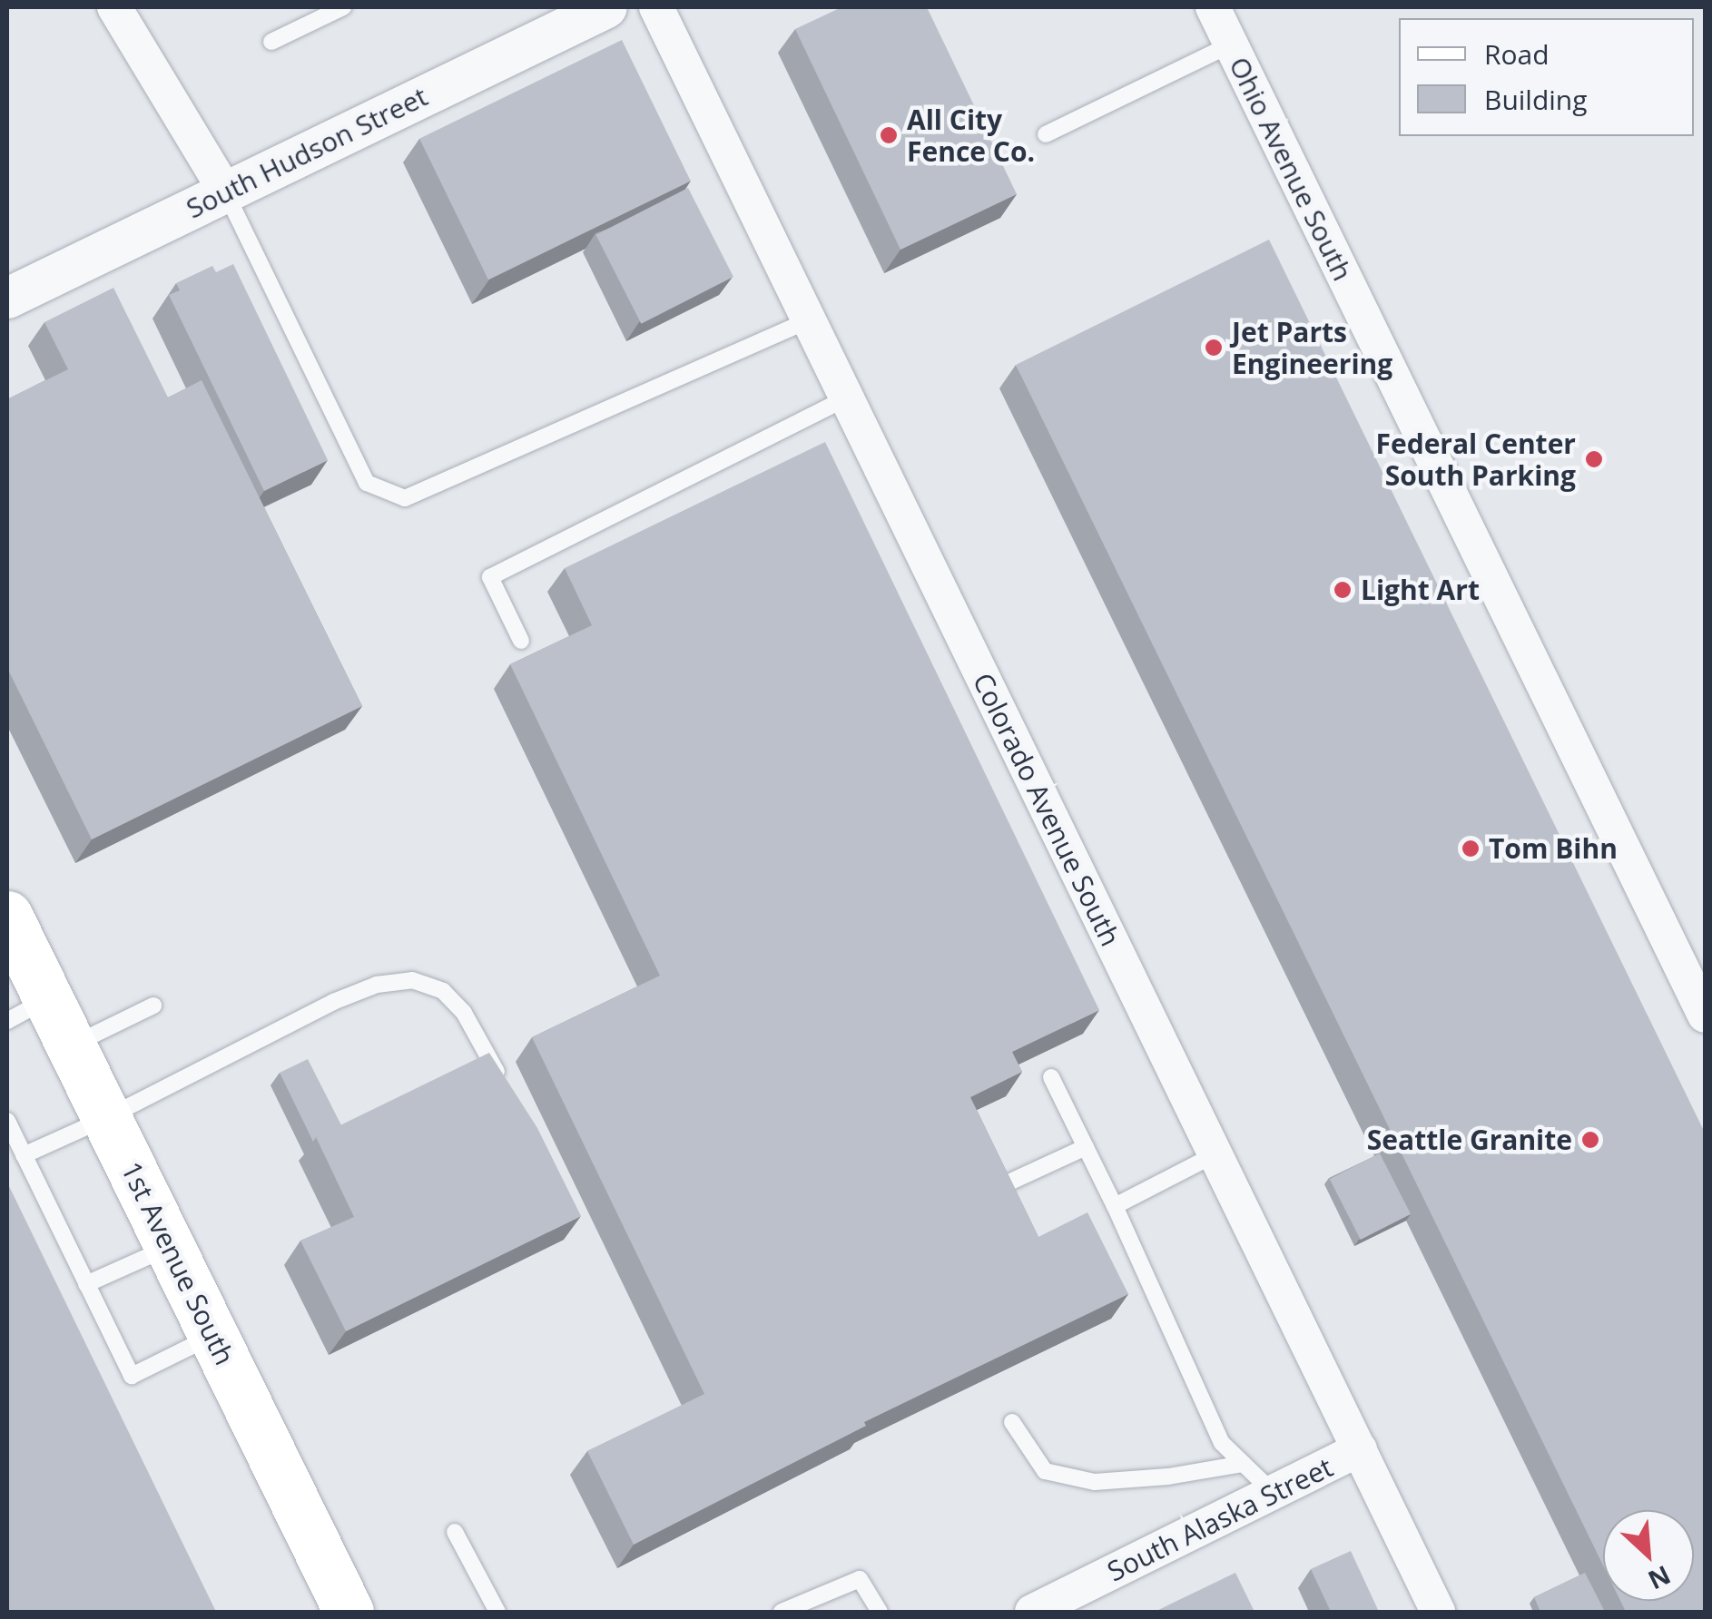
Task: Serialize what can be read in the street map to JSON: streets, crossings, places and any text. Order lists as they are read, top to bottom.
{
  "streets": {
    "main road": ["1st Avenue South"],
    "street": [
      "South Hudson Street",
      "Ohio Avenue South",
      "Colorado Avenue South",
      "South Alaska Street"
    ]
  },
  "crossings": [
    ["Colorado Avenue South", "South Alaska Street"]
  ],
  "places": [
    "All City Fence Co.",
    "Jet Parts Engineering",
    "Federal Center South Parking",
    "Light Art",
    "Tom Bihn",
    "Seattle Granite"
  ],
  "legend": ["Road", "Building"],
  "north": "bottom right"
}
